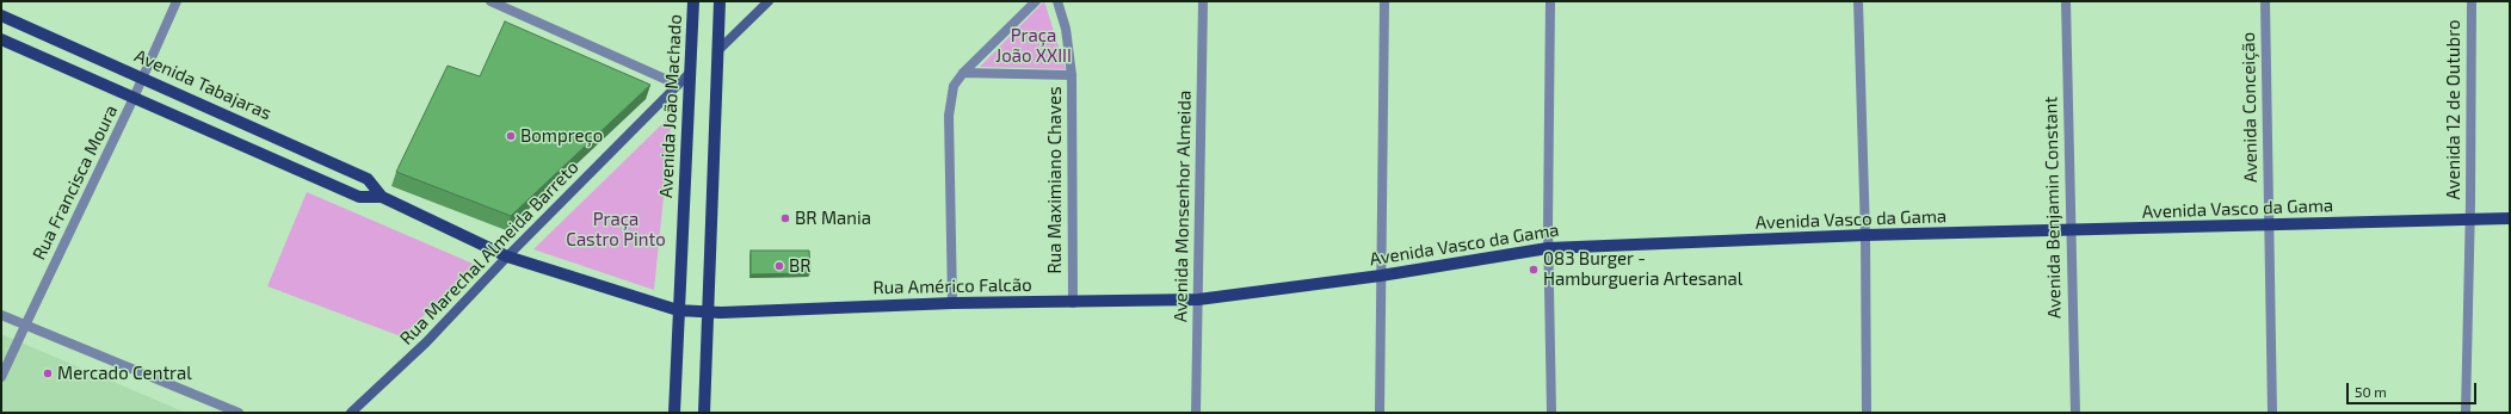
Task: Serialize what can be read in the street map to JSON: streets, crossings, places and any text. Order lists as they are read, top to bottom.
{
  "streets": {
    "main road": [
      "Avenida Tabajaras",
      "Avenida João Machado",
      "Avenida Vasco da Gama",
      "Rua Marechal Almeida Barreto",
      "Rua Américo Falcão"
    ],
    "street": [
      "Avenida Conceição",
      "Avenida 12 de Outubro",
      "Rua Maximiano Chaves",
      "Rua Francisca Moura",
      "Avenida Monsenhor Almeida",
      "Avenida Benjamin Constant"
    ]
  },
  "crossings": [
    ["Avenida Tabajaras", "Avenida João Machado"],
    ["Avenida Tabajaras", "Rua Francisca Moura"],
    ["Avenida Tabajaras", "Rua Marechal Almeida Barreto"],
    ["Avenida Tabajaras", "Rua Américo Falcão"],
    ["Avenida João Machado", "Rua Marechal Almeida Barreto"],
    ["Avenida Conceição", "Avenida Vasco da Gama"],
    ["Avenida 12 de Outubro", "Avenida Vasco da Gama"],
    ["Rua Maximiano Chaves", "Rua Américo Falcão"],
    ["Avenida Monsenhor Almeida", "Avenida Vasco da Gama"],
    ["Avenida Monsenhor Almeida", "Rua Américo Falcão"],
    ["Avenida Benjamin Constant", "Avenida Vasco da Gama"],
    ["Avenida Vasco da Gama", "Rua Américo Falcão"]
  ],
  "parks": ["Praça João XXIII", "Praça Castro Pinto"],
  "places": [
    "Bompreço",
    "BR Mania",
    "BR",
    "083 Burger - Hamburgueria Artesanal",
    "Mercado Central"
  ],
  "scale_bar": "50 m"
}
